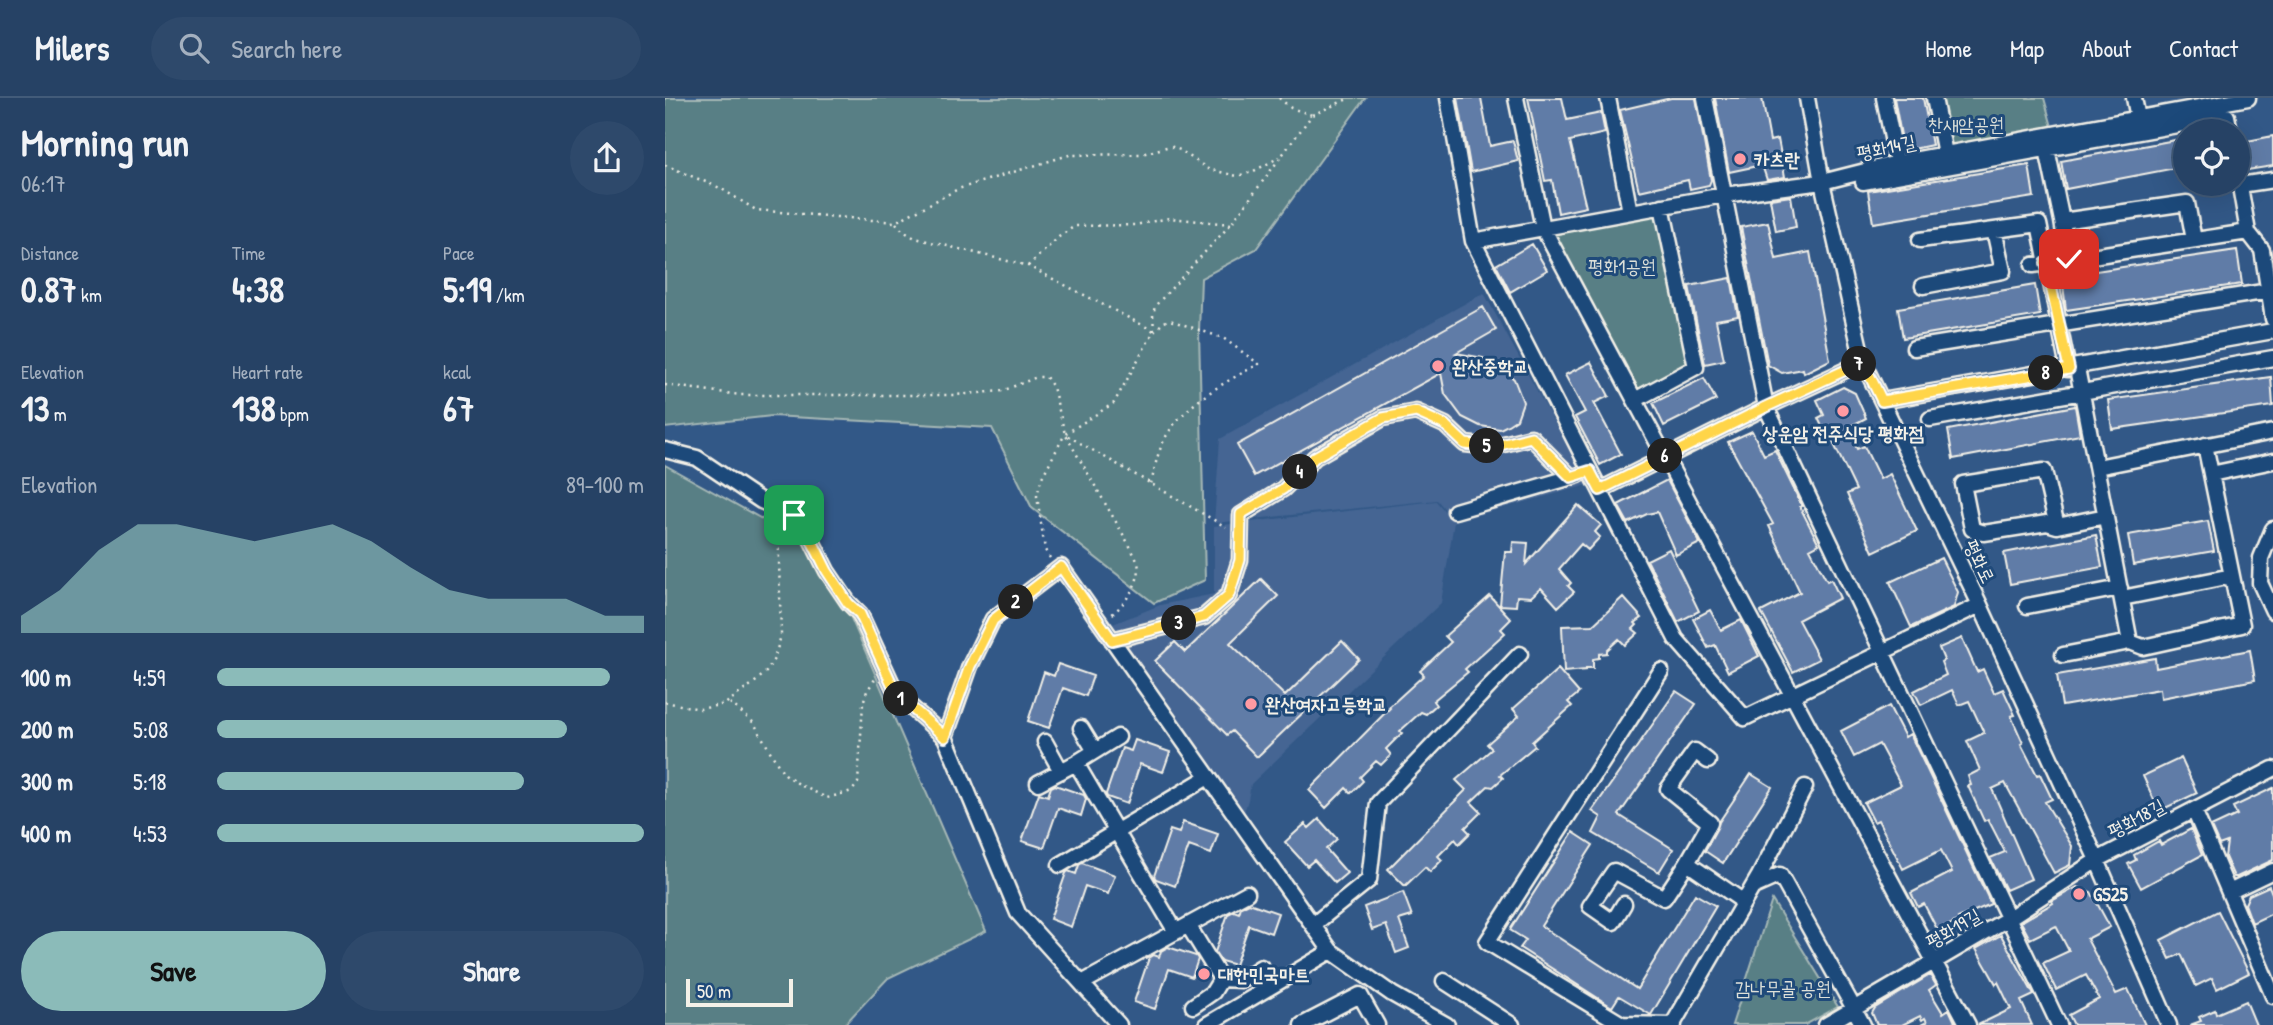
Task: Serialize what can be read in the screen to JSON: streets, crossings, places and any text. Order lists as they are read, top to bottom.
{
  "streets": {
    "street": [
      "평화14길",
      "평화로",
      "평화18길",
      "평화19길"
    ]
  },
  "crossings": [
    ["평화14길", "평화로"],
    ["평화로", "평화18길"],
    ["평화로", "평화19길"],
    ["평화18길", "평화19길"]
  ],
  "parks": ["찬새암공원", "평화1공원", "감나무골 공원"],
  "places": [
    "카츠란",
    "완산중학교",
    "상운암 전주식당 평화점",
    "완산여자고등학교",
    "GS25",
    "대한민국마트"
  ],
  "scale_bar": "50 m",
  "page": {
    "header": "Milers",
    "search": "Search here",
    "nav": [
      "Home",
      "Map",
      "About",
      "Contact"
    ],
    "heading": ["Morning run", "06:17"],
    "stats": [
      ["Distance", "0.87 km"],
      ["Time", "4:38"],
      ["Pace", "5:19 /km"],
      ["Elevation", "13 m"],
      ["Heart rate", "138 bpm"],
      ["kcal", "67"]
    ],
    "pins": [
      "7",
      "8",
      "5",
      "6",
      "4",
      "2",
      "3",
      "1"
    ],
    "chart": ["Elevation", "89–100 m"],
    "list": [
      {
        "name": "100 m",
        "note": "4:59"
      },
      {
        "name": "200 m",
        "note": "5:08"
      },
      {
        "name": "300 m",
        "note": "5:18"
      },
      {
        "name": "400 m",
        "note": "4:53"
      }
    ],
    "buttons": ["Save", "Share"],
    "scale": "50 m"
  }
}
